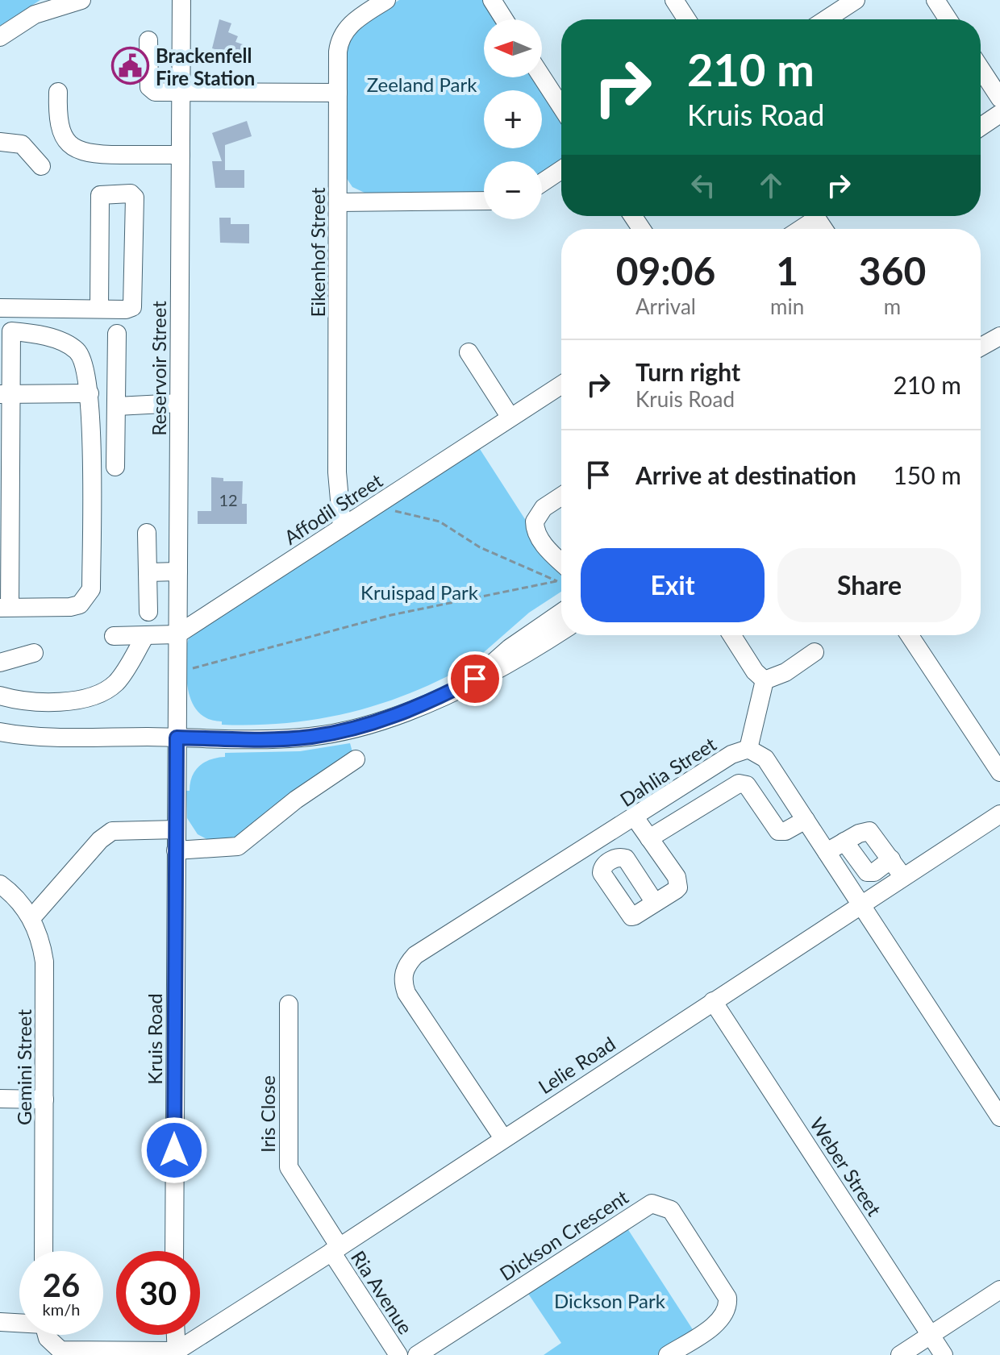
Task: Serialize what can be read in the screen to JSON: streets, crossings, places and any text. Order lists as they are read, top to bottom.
{
  "streets": {
    "street": [
      "Eikenhof Street",
      "Reservoir Street",
      "Affodil Street",
      "Dahlia Street",
      "Kruis Road",
      "Lelie Road",
      "Gemini Street",
      "Iris Close",
      "Weber Street",
      "Dickson Crescent",
      "Ria Avenue"
    ]
  },
  "crossings": [
    ["Eikenhof Street", "Affodil Street"],
    ["Reservoir Street", "Affodil Street"],
    ["Reservoir Street", "Kruis Road"],
    ["Dahlia Street", "Lelie Road"],
    ["Lelie Road", "Iris Close"],
    ["Lelie Road", "Weber Street"],
    ["Lelie Road", "Ria Avenue"],
    ["Iris Close", "Ria Avenue"]
  ],
  "parks": ["Zeeland Park", "Kruispad Park", "Dickson Park"],
  "places": {
    "public building": ["Brackenfell Fire Station"]
  },
  "house_numbers": ["12"],
  "north": "left",
  "page": {
    "map_buttons": ["+", "−"],
    "turn": ["210 m", "Kruis Road"],
    "eta": [
      "09:06",
      "Arrival",
      "1",
      "min",
      "360",
      "m"
    ],
    "list": [
      {
        "name": "Turn right",
        "note": "Kruis Road",
        "value": "210 m"
      },
      {
        "name": "Arrive at destination",
        "value": "150 m"
      }
    ],
    "buttons": ["Exit", "Share"],
    "speed": "26 km/h",
    "limit": "30"
  }
}
